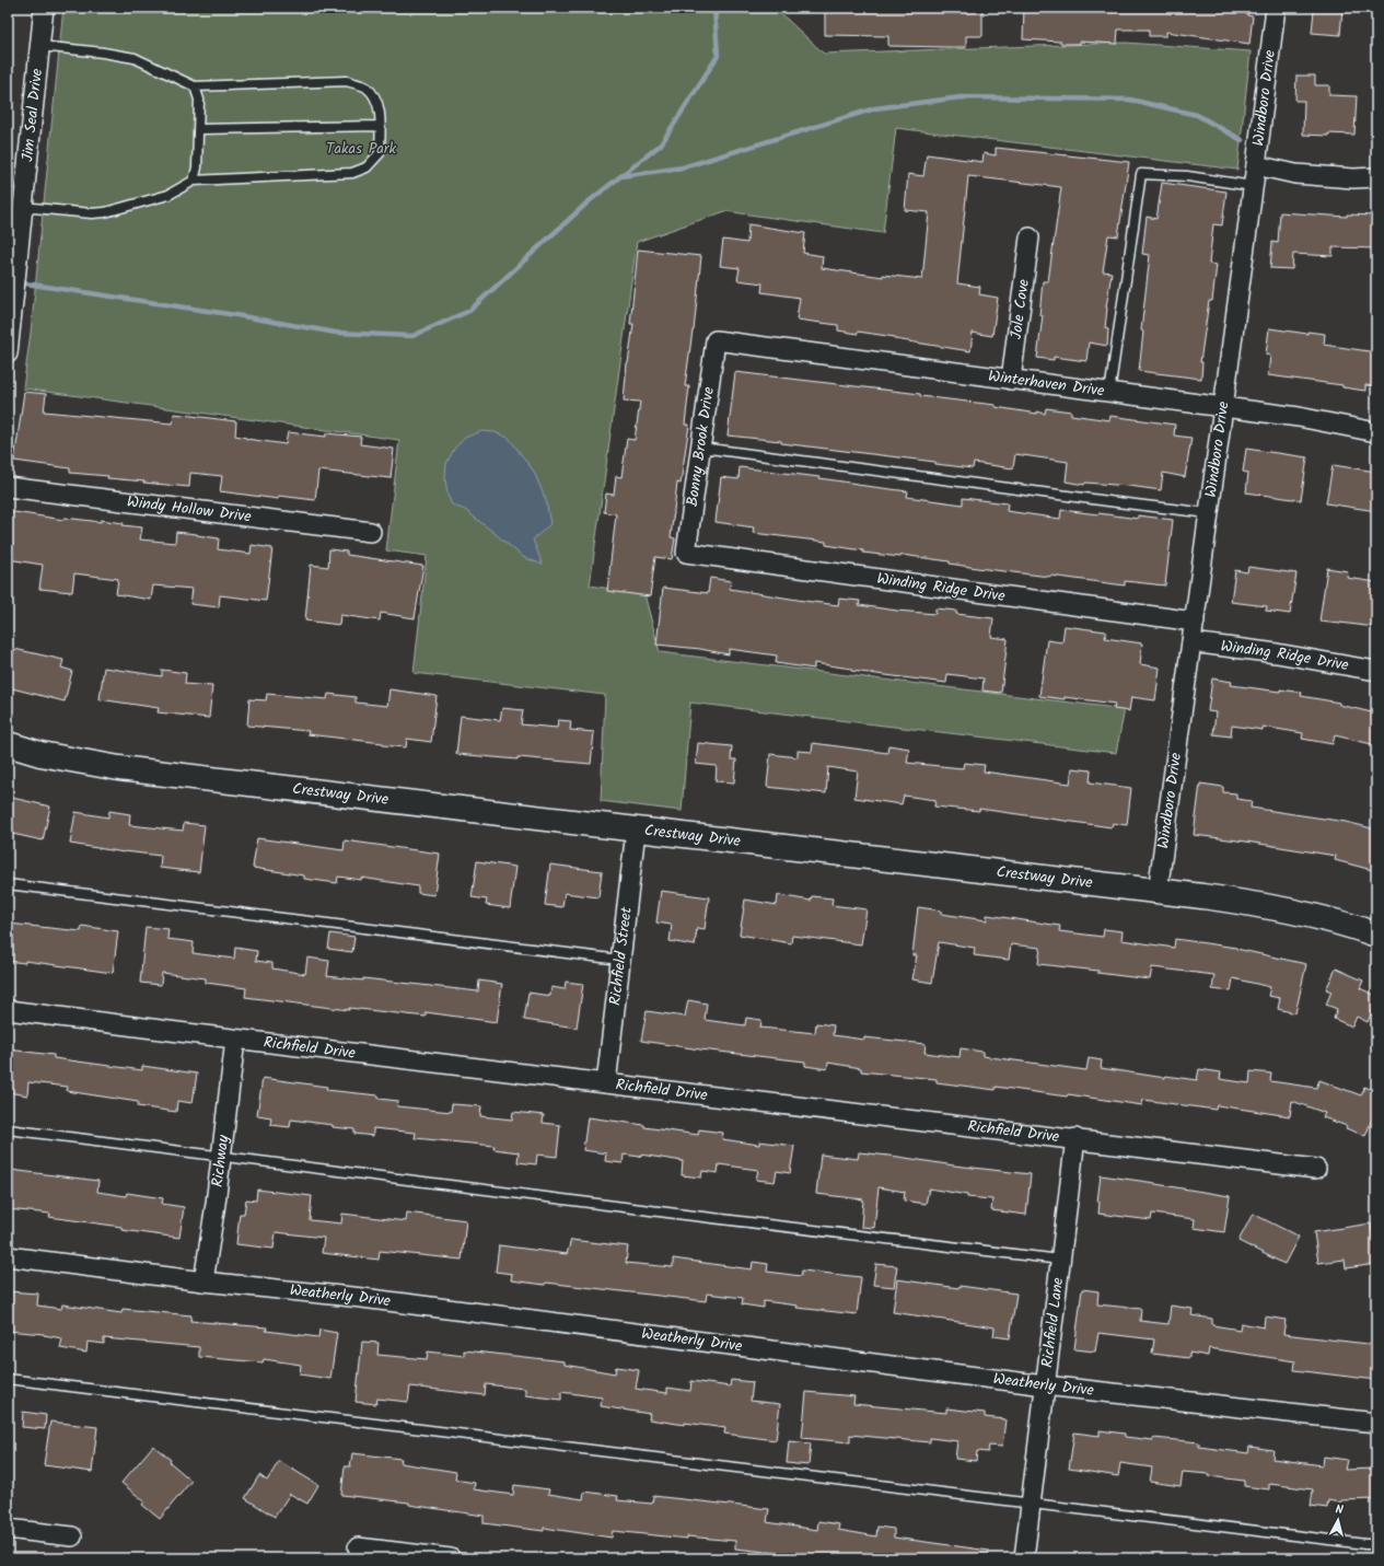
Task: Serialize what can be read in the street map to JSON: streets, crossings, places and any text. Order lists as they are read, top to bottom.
{
  "streets": {
    "main road": ["Crestway Drive"],
    "street": [
      "Windboro Drive",
      "Jim Seal Drive",
      "Jole Cove",
      "Winterhaven Drive",
      "Bonny Brook Drive",
      "Windy Hollow Drive",
      "Winding Ridge Drive",
      "Richfield Street",
      "Richfield Drive",
      "Richway",
      "Weatherly Drive",
      "Richfield Lane"
    ]
  },
  "crossings": [
    ["Windboro Drive", "Winterhaven Drive"],
    ["Windboro Drive", "Winding Ridge Drive"],
    ["Windboro Drive", "Crestway Drive"],
    ["Jole Cove", "Winterhaven Drive"],
    ["Winterhaven Drive", "Bonny Brook Drive"],
    ["Bonny Brook Drive", "Winding Ridge Drive"],
    ["Crestway Drive", "Richfield Street"],
    ["Richfield Street", "Richfield Drive"],
    ["Richfield Drive", "Richway"],
    ["Richfield Drive", "Richfield Lane"],
    ["Richway", "Weatherly Drive"],
    ["Weatherly Drive", "Richfield Lane"]
  ],
  "parks": ["Takas Park"],
  "north": "top"
}
